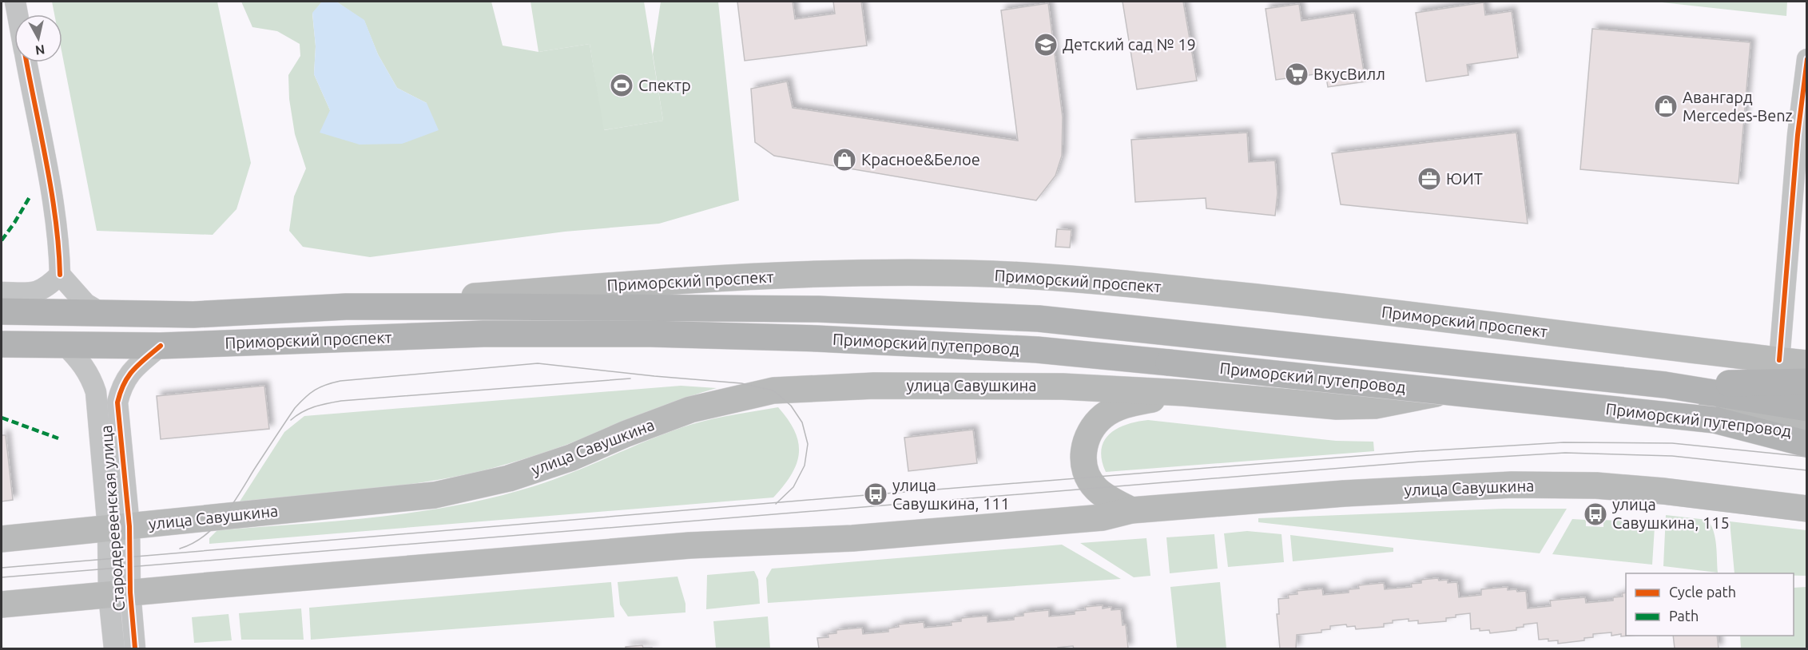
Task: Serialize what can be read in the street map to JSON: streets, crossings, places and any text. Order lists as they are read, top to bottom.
{
  "streets": {
    "main road": ["Приморский проспект", "Приморский путепровод", "улица Савушкина"],
    "street": ["Стародеревенская улица"]
  },
  "crossings": [
    ["Приморский проспект", "Приморский путепровод"],
    ["Приморский проспект", "Стародеревенская улица"],
    ["улица Савушкина", "Стародеревенская улица"]
  ],
  "places": {
    "school or university": ["Детский сад № 19"],
    "supermarket": ["ВкусВилл"],
    "sports": ["Спектр"],
    "shop": ["Авангард Mercedes-Benz", "Красное&Белое"],
    "office": ["ЮИТ"],
    "bus stop": ["улица Савушкина, 111", "улица Савушкина, 115"]
  },
  "legend": ["Cycle path", "Path"],
  "north": "bottom"
}
